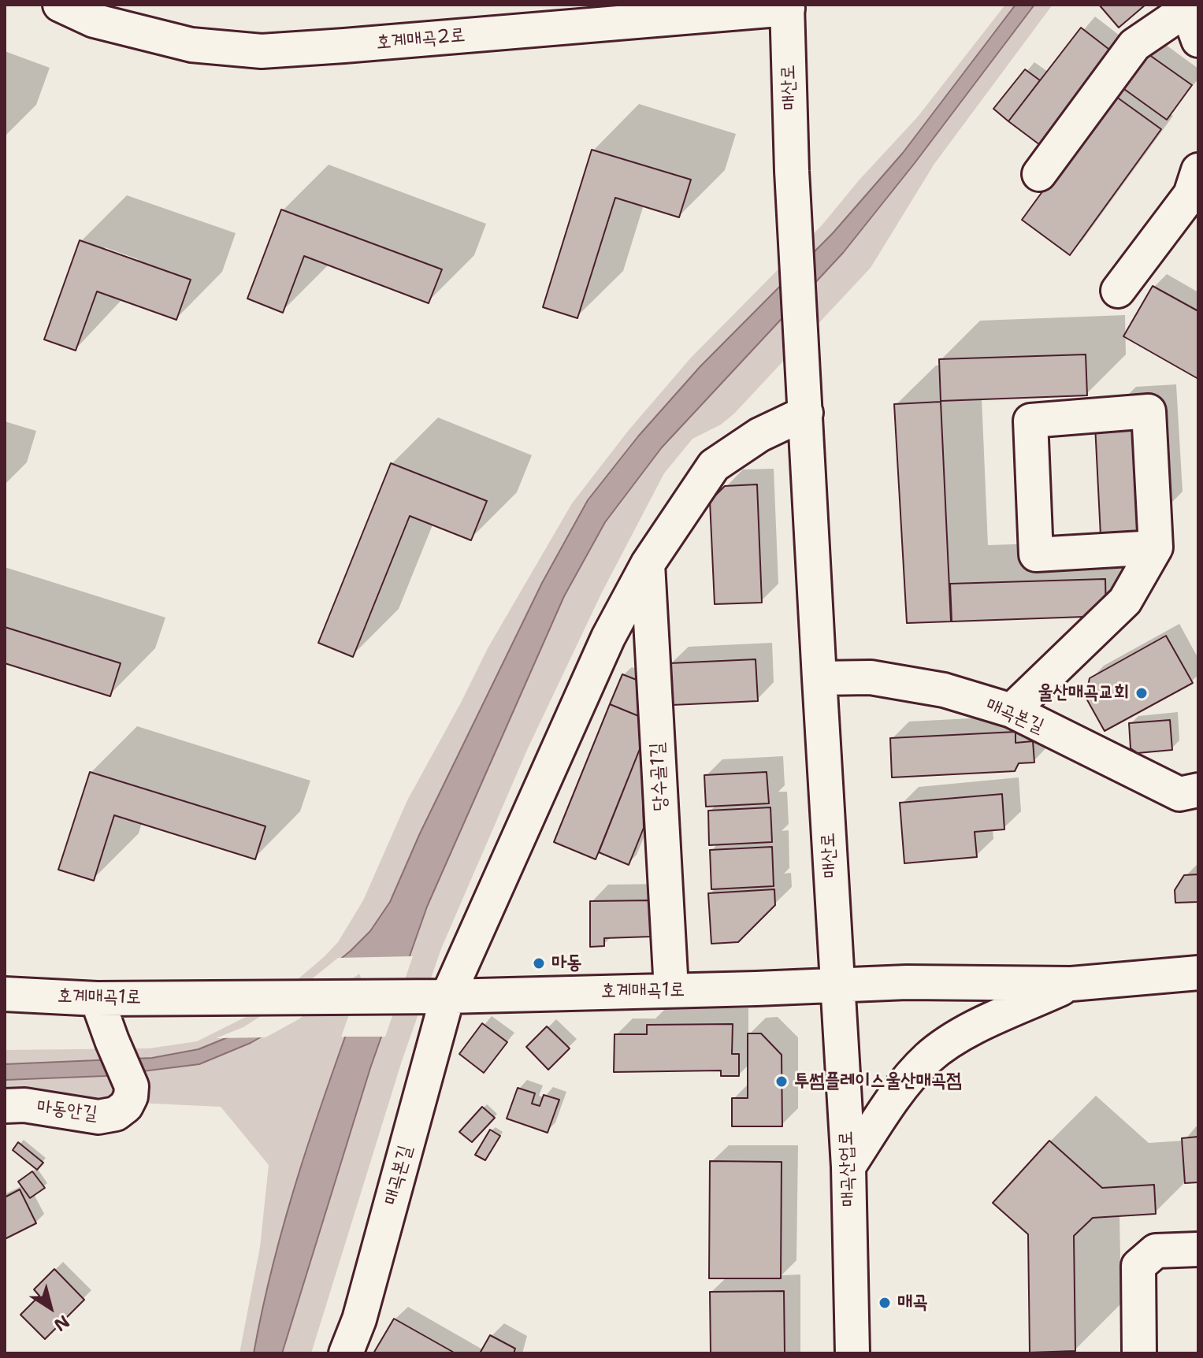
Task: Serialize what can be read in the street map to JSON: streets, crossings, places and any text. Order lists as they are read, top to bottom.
{
  "streets": {
    "street": [
      "호계매곡2로",
      "매산로",
      "매곡본길",
      "당수골1길",
      "호계매곡1로",
      "마동안길",
      "매곡산업로"
    ]
  },
  "crossings": [
    ["호계매곡2로", "매산로"],
    ["매산로", "매곡본길"],
    ["매산로", "호계매곡1로"],
    ["매산로", "매곡산업로"],
    ["매곡본길", "당수골1길"],
    ["매곡본길", "호계매곡1로"],
    ["당수골1길", "호계매곡1로"],
    ["호계매곡1로", "마동안길"],
    ["호계매곡1로", "매곡산업로"]
  ],
  "places": [
    "울산매곡교회",
    "마동",
    "투썸플레이스울산매곡점",
    "매곡"
  ],
  "north": "bottom right"
}
